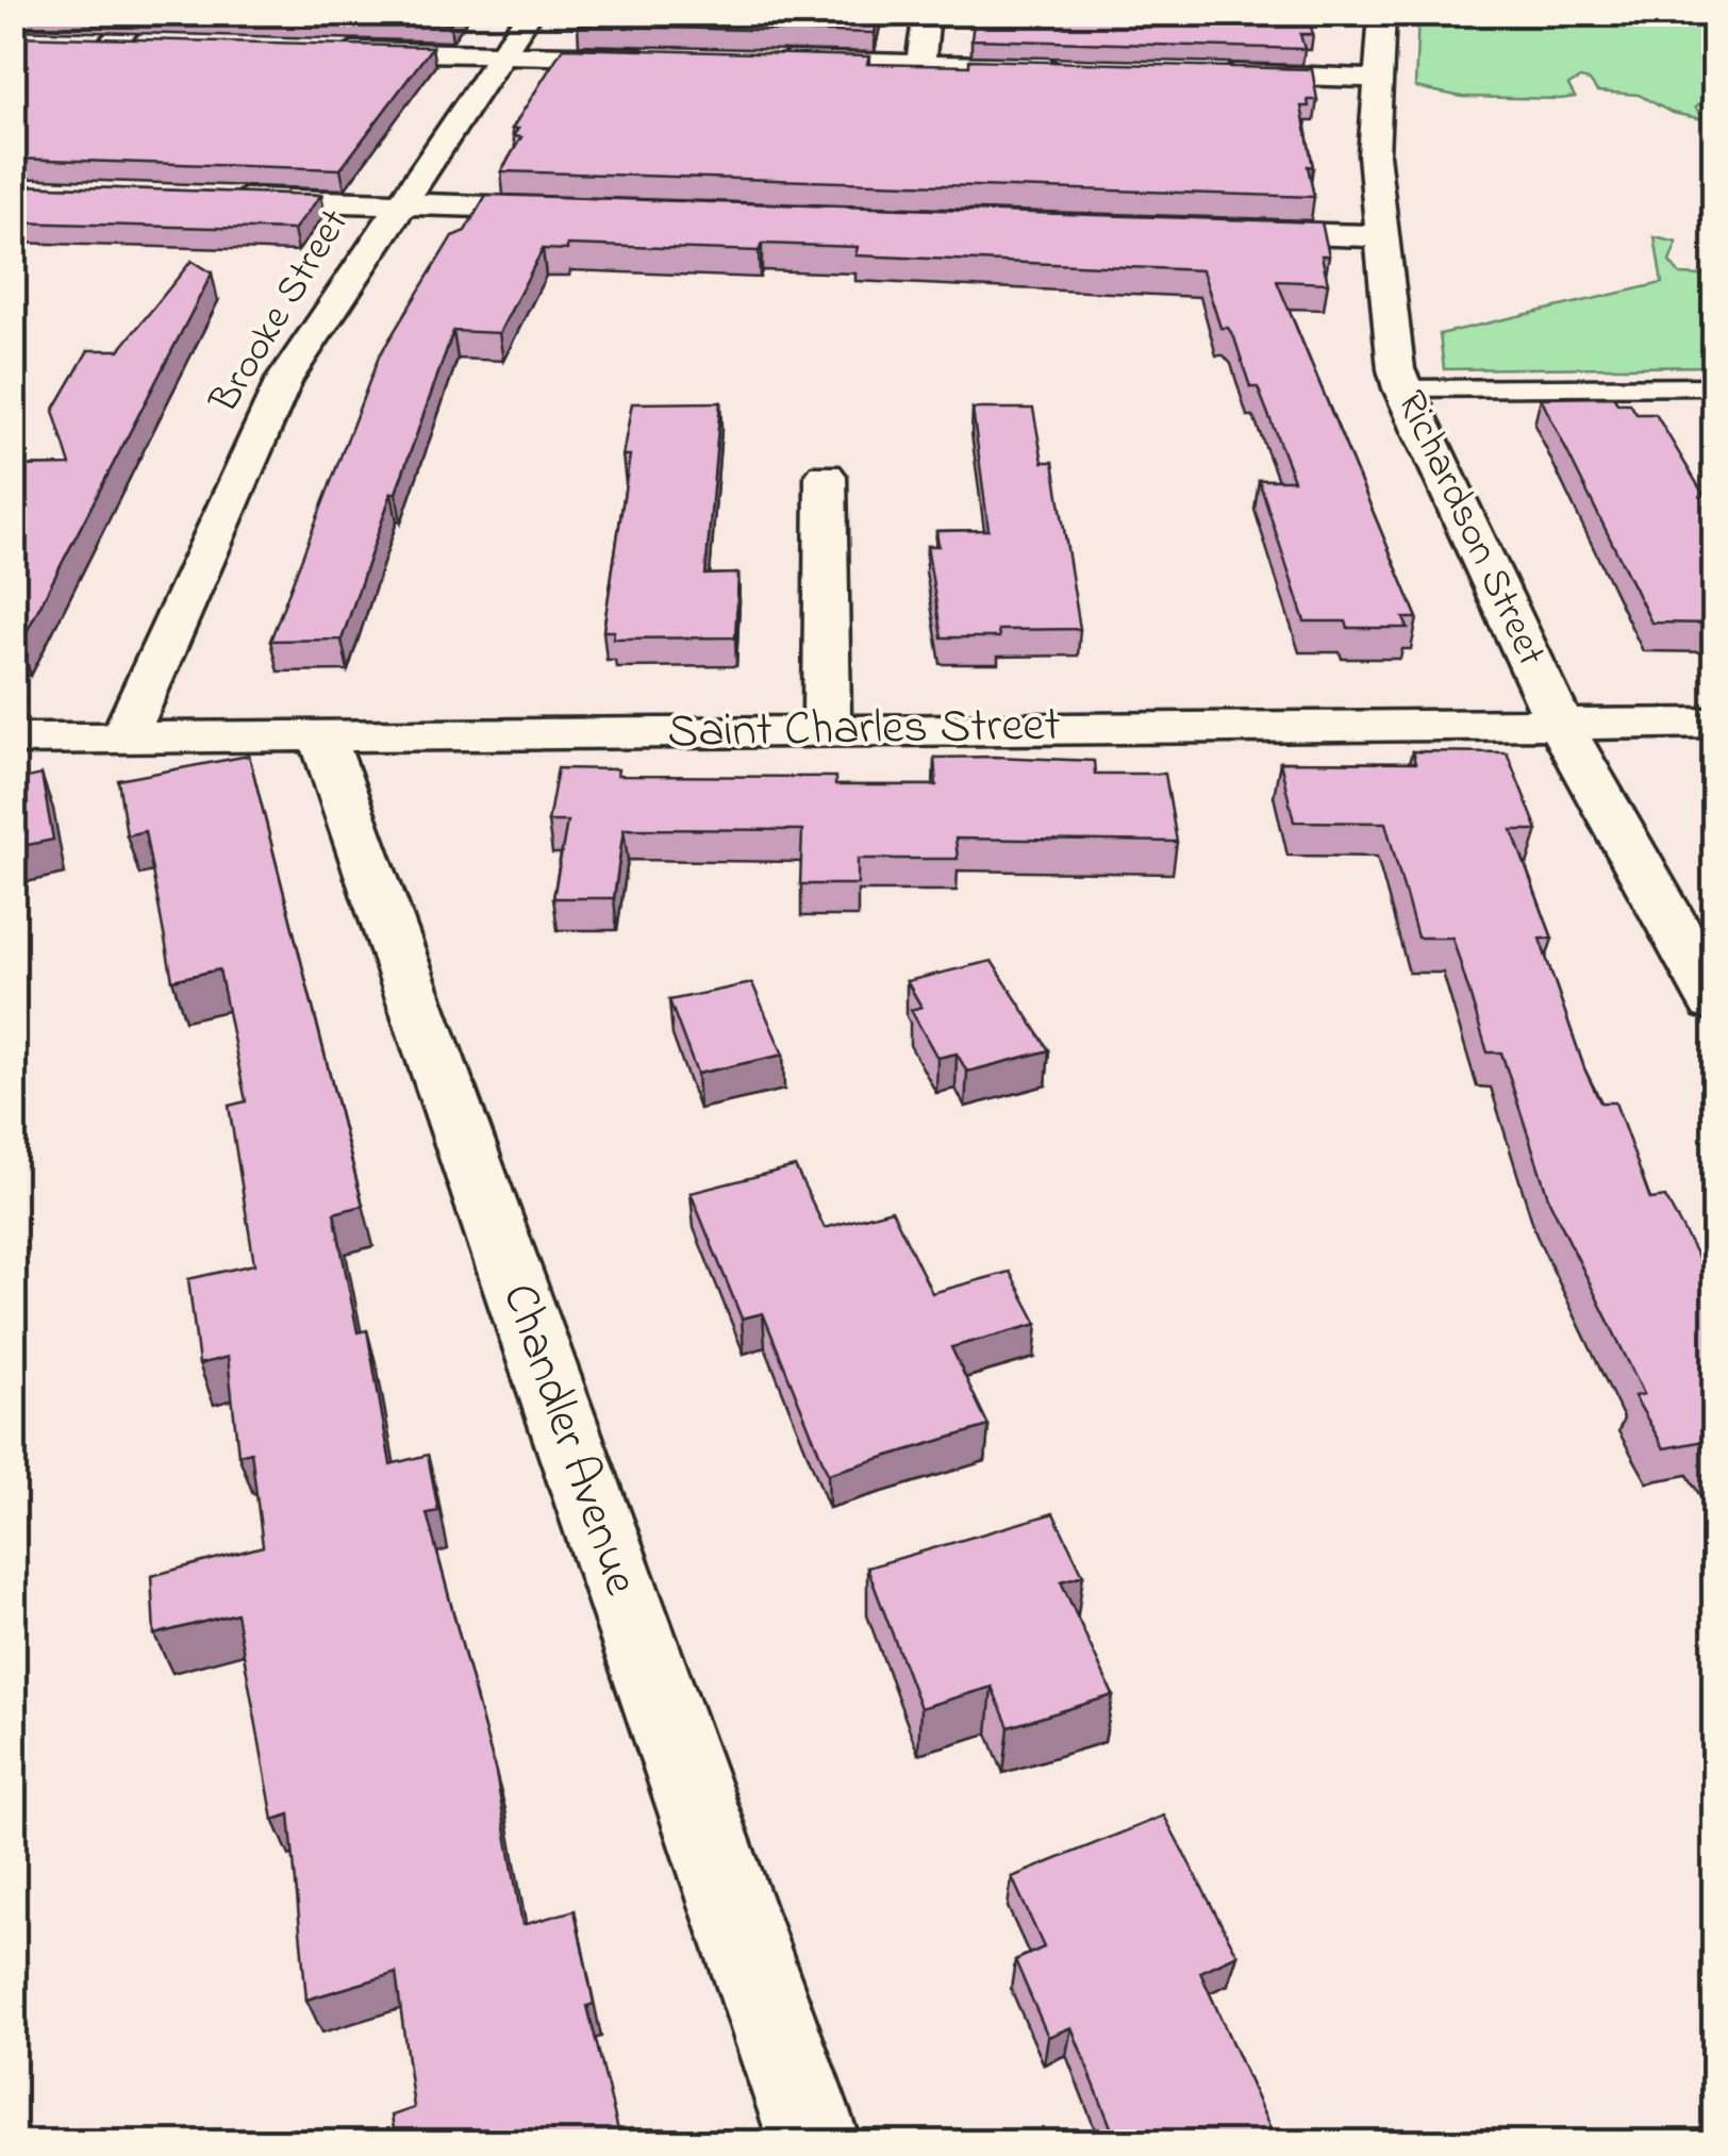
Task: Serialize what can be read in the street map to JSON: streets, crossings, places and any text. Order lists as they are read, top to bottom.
{
  "streets": {
    "street": [
      "Brooke Street",
      "Richardson Street",
      "Saint Charles Street",
      "Chandler Avenue"
    ]
  },
  "crossings": [
    ["Brooke Street", "Saint Charles Street"],
    ["Richardson Street", "Saint Charles Street"],
    ["Saint Charles Street", "Chandler Avenue"]
  ]
}
